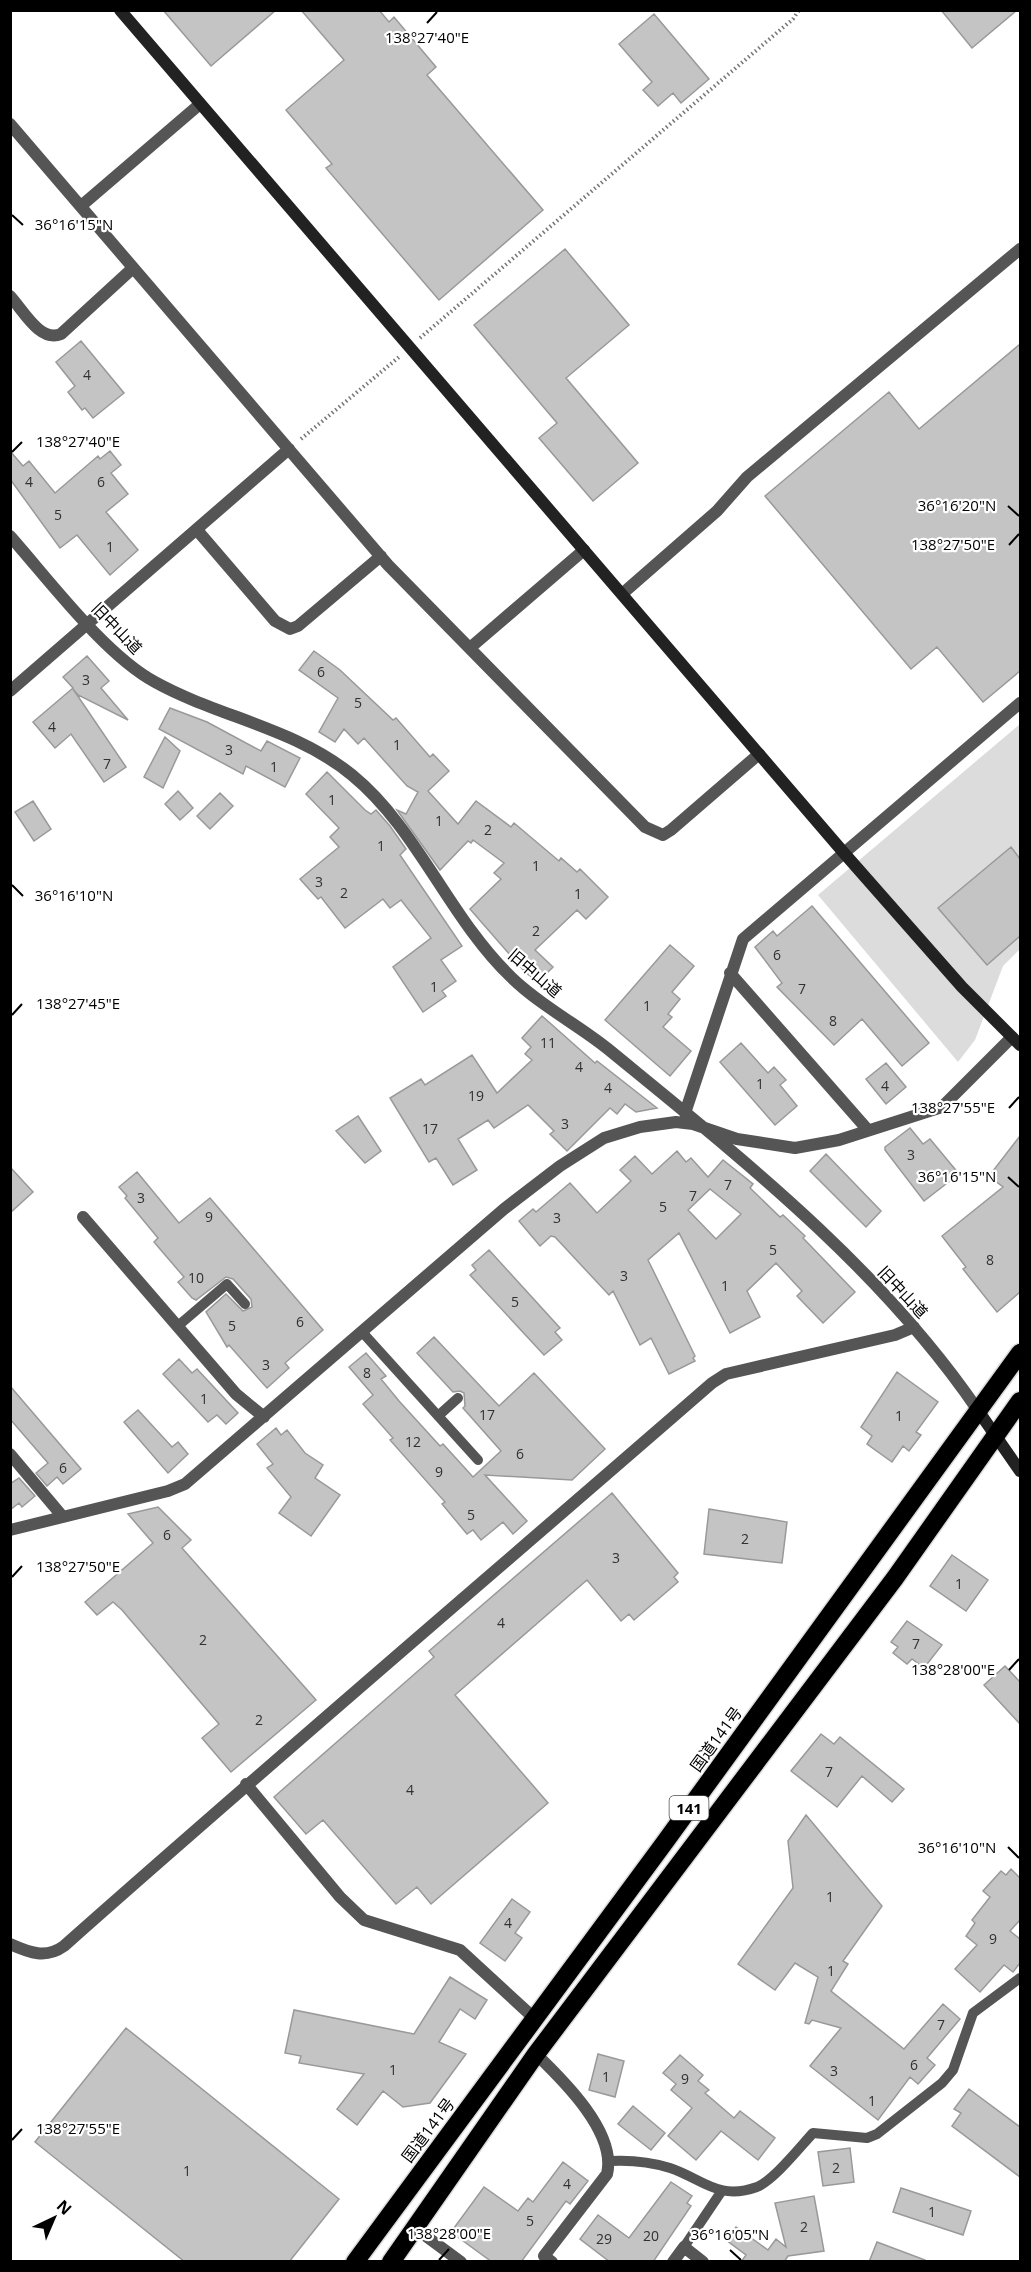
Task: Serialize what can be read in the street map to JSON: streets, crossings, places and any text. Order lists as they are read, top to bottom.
{
  "streets": {
    "highway": ["国道141号", "141"],
    "street": ["旧中山道"]
  },
  "crossings": [
    ["旧中山道", "国道141号"],
    ["旧中山道", "141"]
  ],
  "house_numbers": [
    "4",
    "4",
    "6",
    "5",
    "1",
    "6",
    "3",
    "5",
    "4",
    "1",
    "3",
    "7",
    "1",
    "1",
    "1",
    "2",
    "1",
    "1",
    "3",
    "2",
    "1",
    "2",
    "6",
    "1",
    "7",
    "1",
    "8",
    "11",
    "4",
    "1",
    "4",
    "4",
    "19",
    "3",
    "17",
    "3",
    "7",
    "7",
    "3",
    "5",
    "9",
    "3",
    "5",
    "8",
    "3",
    "10",
    "1",
    "5",
    "6",
    "5",
    "3",
    "8",
    "1",
    "17",
    "1",
    "12",
    "6",
    "6",
    "9",
    "5",
    "6",
    "2",
    "3",
    "1",
    "4",
    "2",
    "7",
    "2",
    "7",
    "4",
    "1",
    "4",
    "9",
    "1",
    "7",
    "6",
    "1",
    "3",
    "1",
    "9",
    "1",
    "2",
    "1",
    "4",
    "1",
    "5",
    "2",
    "20",
    "29"
  ],
  "north": "top right",
  "coordinates": [
    "138°27'40\"E",
    "36°16'15\"N",
    "36°16'20\"N",
    "138°27'50\"E",
    "36°16'10\"N",
    "138°27'45\"E",
    "138°27'55\"E",
    "138°28'00\"E",
    "36°16'05\"N"
  ]
}
